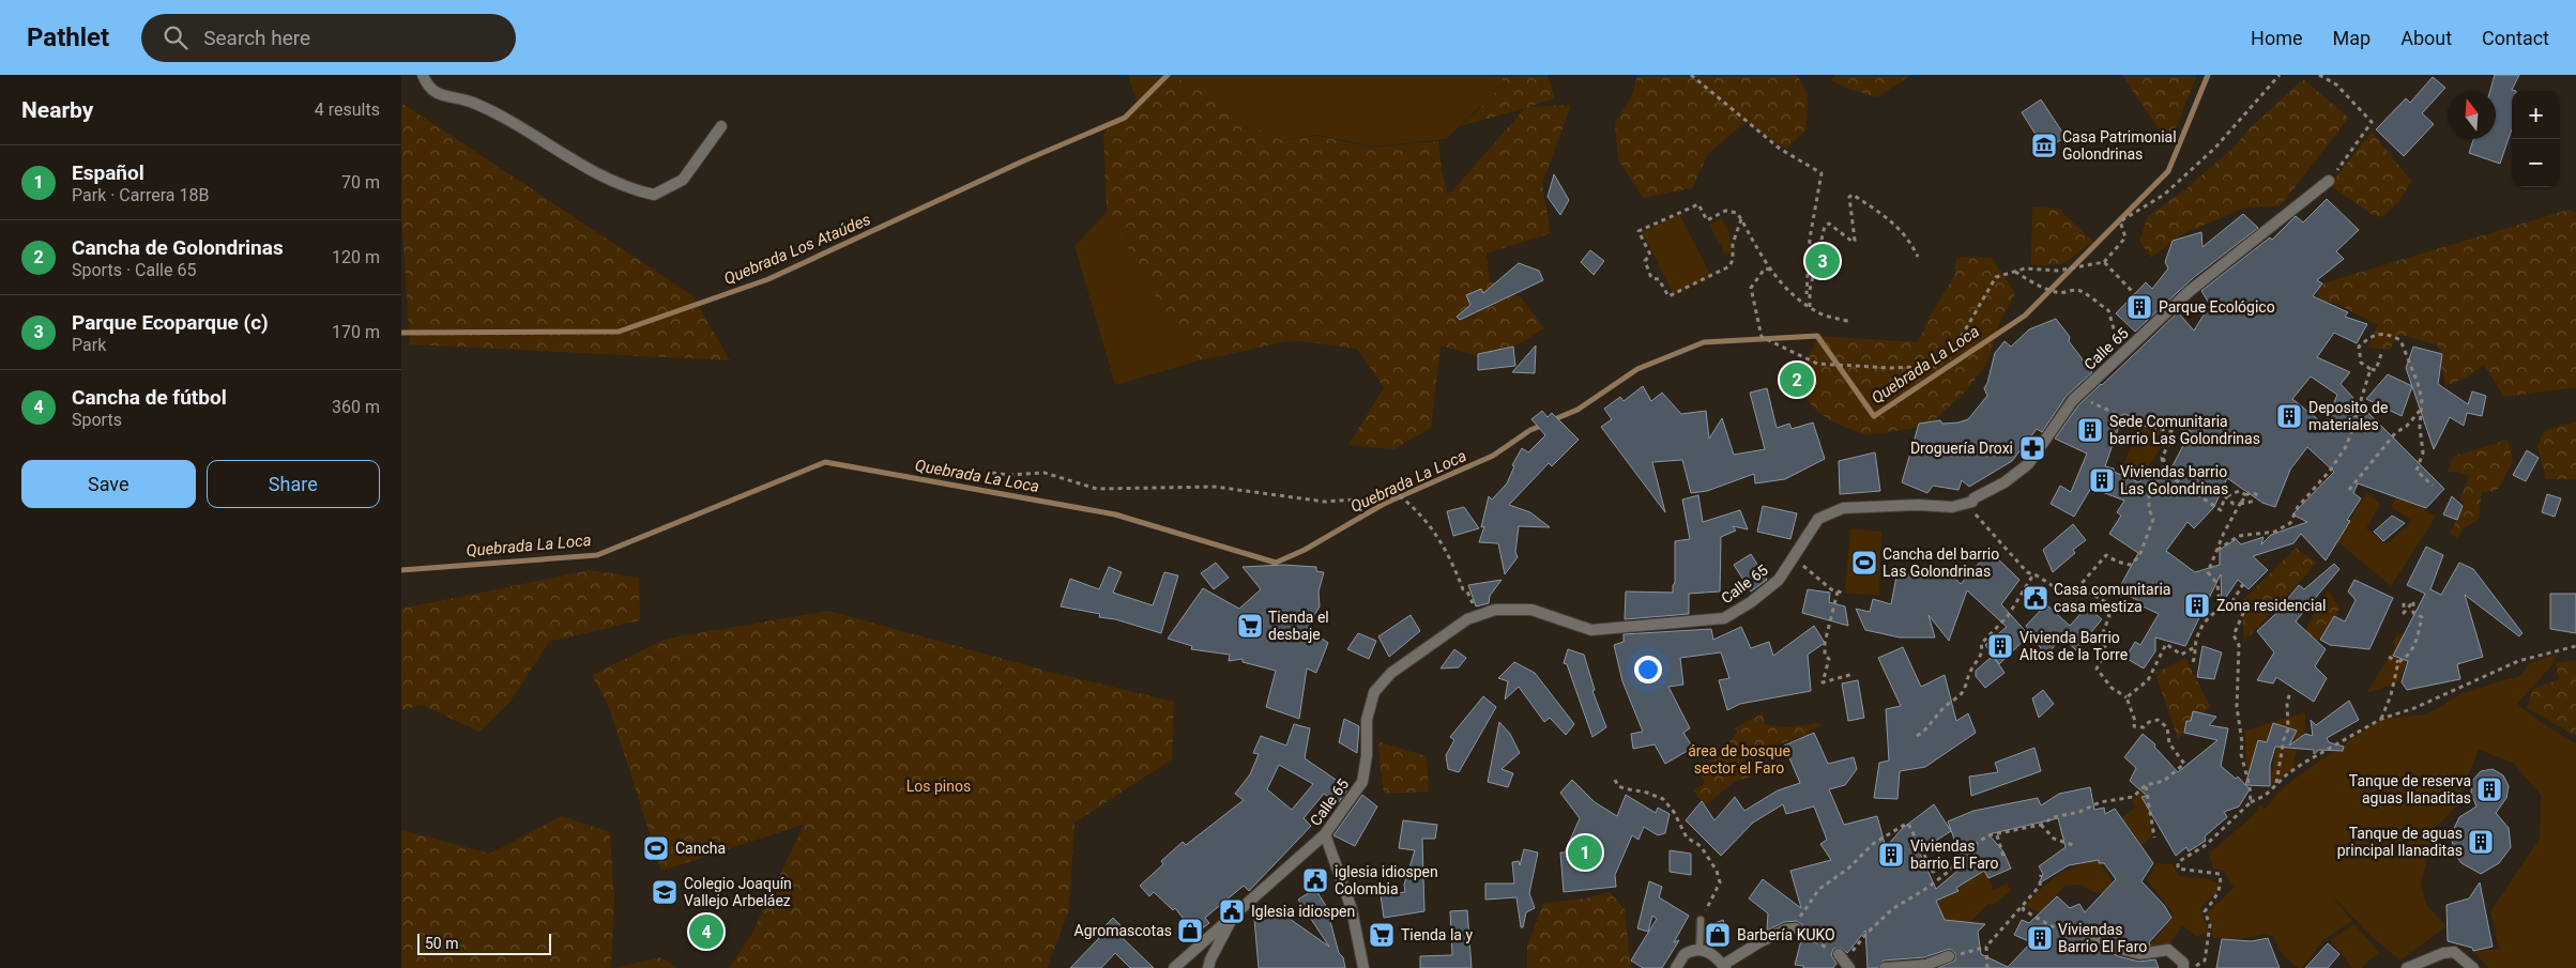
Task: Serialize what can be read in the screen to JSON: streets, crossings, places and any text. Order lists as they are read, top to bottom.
{
  "streets": {
    "street": ["Calle 65"]
  },
  "water": ["Quebrada Los Ataúdes", "Quebrada La Loca"],
  "parks": ["área de bosque sector el Faro", "Los pinos"],
  "places": {
    "museum": ["Casa Patrimonial Golondrinas"],
    "building": [
      "Parque Ecológico",
      "Deposito de materiales",
      "Sede Comunitaria barrio Las Golondrinas",
      "Viviendas barrio Las Golondrinas",
      "Zona residencial",
      "Vivienda Barrio Altos de la Torre",
      "Tanque de reserva aguas llanaditas",
      "Tanque de aguas principal llanaditas",
      "Viviendas barrio El Faro",
      "Viviendas Barrio El Faro"
    ],
    "pharmacy": ["Droguería Droxi"],
    "sports": ["Cancha del barrio Las Golondrinas", "Cancha"],
    "public building": ["Casa comunitaria casa mestiza", "iglesia idiospen Colombia", "Iglesia idiospen"],
    "supermarket": ["Tienda el desbaje", "Tienda la y"],
    "school or university": ["Colegio Joaquín Vallejo Arbeláez"],
    "shop": ["Agromascotas", "Barbería KUKO"]
  },
  "scale_bar": "50 m",
  "north": "top",
  "page": {
    "header": "Pathlet",
    "search": "Search here",
    "nav": [
      "Home",
      "Map",
      "About",
      "Contact"
    ],
    "heading": ["Nearby", "4 results"],
    "map_buttons": ["+", "−"],
    "list": [
      {
        "mark": "1",
        "name": "Español",
        "note": "Park · Carrera 18B",
        "value": "70 m"
      },
      {
        "mark": "2",
        "name": "Cancha de Golondrinas",
        "note": "Sports · Calle 65",
        "value": "120 m"
      },
      {
        "mark": "3",
        "name": "Parque Ecoparque (c)",
        "note": "Park",
        "value": "170 m"
      },
      {
        "mark": "4",
        "name": "Cancha de fútbol",
        "note": "Sports",
        "value": "360 m"
      }
    ],
    "pins": [
      "3",
      "2",
      "1",
      "4"
    ],
    "buttons": ["Save", "Share"],
    "scale": "50 m"
  }
}
